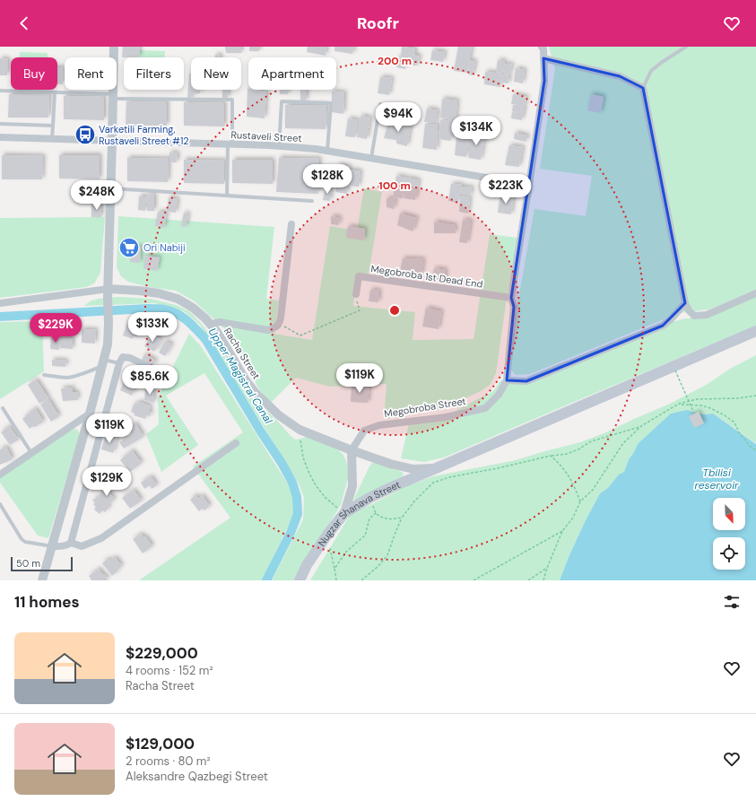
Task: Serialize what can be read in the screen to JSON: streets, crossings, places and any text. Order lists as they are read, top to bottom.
{
  "streets": {
    "main road": ["Nugzar Shanava Street"],
    "street": [
      "Rustaveli Street",
      "Megobroba 1st Dead End",
      "Racha Street",
      "Megobroba Street"
    ]
  },
  "crossings": [
    ["Rustaveli Street", "Megobroba Street"],
    ["Megobroba 1st Dead End", "Megobroba Street"],
    ["Racha Street", "Megobroba Street"],
    ["Racha Street", "Nugzar Shanava Street"]
  ],
  "water": ["Upper Magistral Canal", "Tbilisi reservoir"],
  "places": {
    "bus stop": ["Varketili Farming, Rustaveli Street #12"],
    "supermarket": ["Ori Nabiji"]
  },
  "scale_bar": "50 m",
  "north": "bottom right",
  "page": {
    "header": "Roofr",
    "chip": [
      "Buy",
      "Rent",
      "Filters",
      "New",
      "Apartment"
    ],
    "price": [
      "$94K",
      "$134K",
      "$128K",
      "$223K",
      "$248K",
      "$133K",
      "$229K",
      "$119K",
      "$85.6K",
      "$119K",
      "$129K"
    ],
    "scale": "50 m",
    "heading": "11 homes",
    "list": [
      {
        "name": "$229,000",
        "note": "4 rooms · 152 m² · Racha Street"
      },
      {
        "name": "$129,000",
        "note": "2 rooms · 80 m² · Aleksandre Qazbegi Street"
      }
    ]
  },
  "rings": ["200 m", "100 m"]
}
